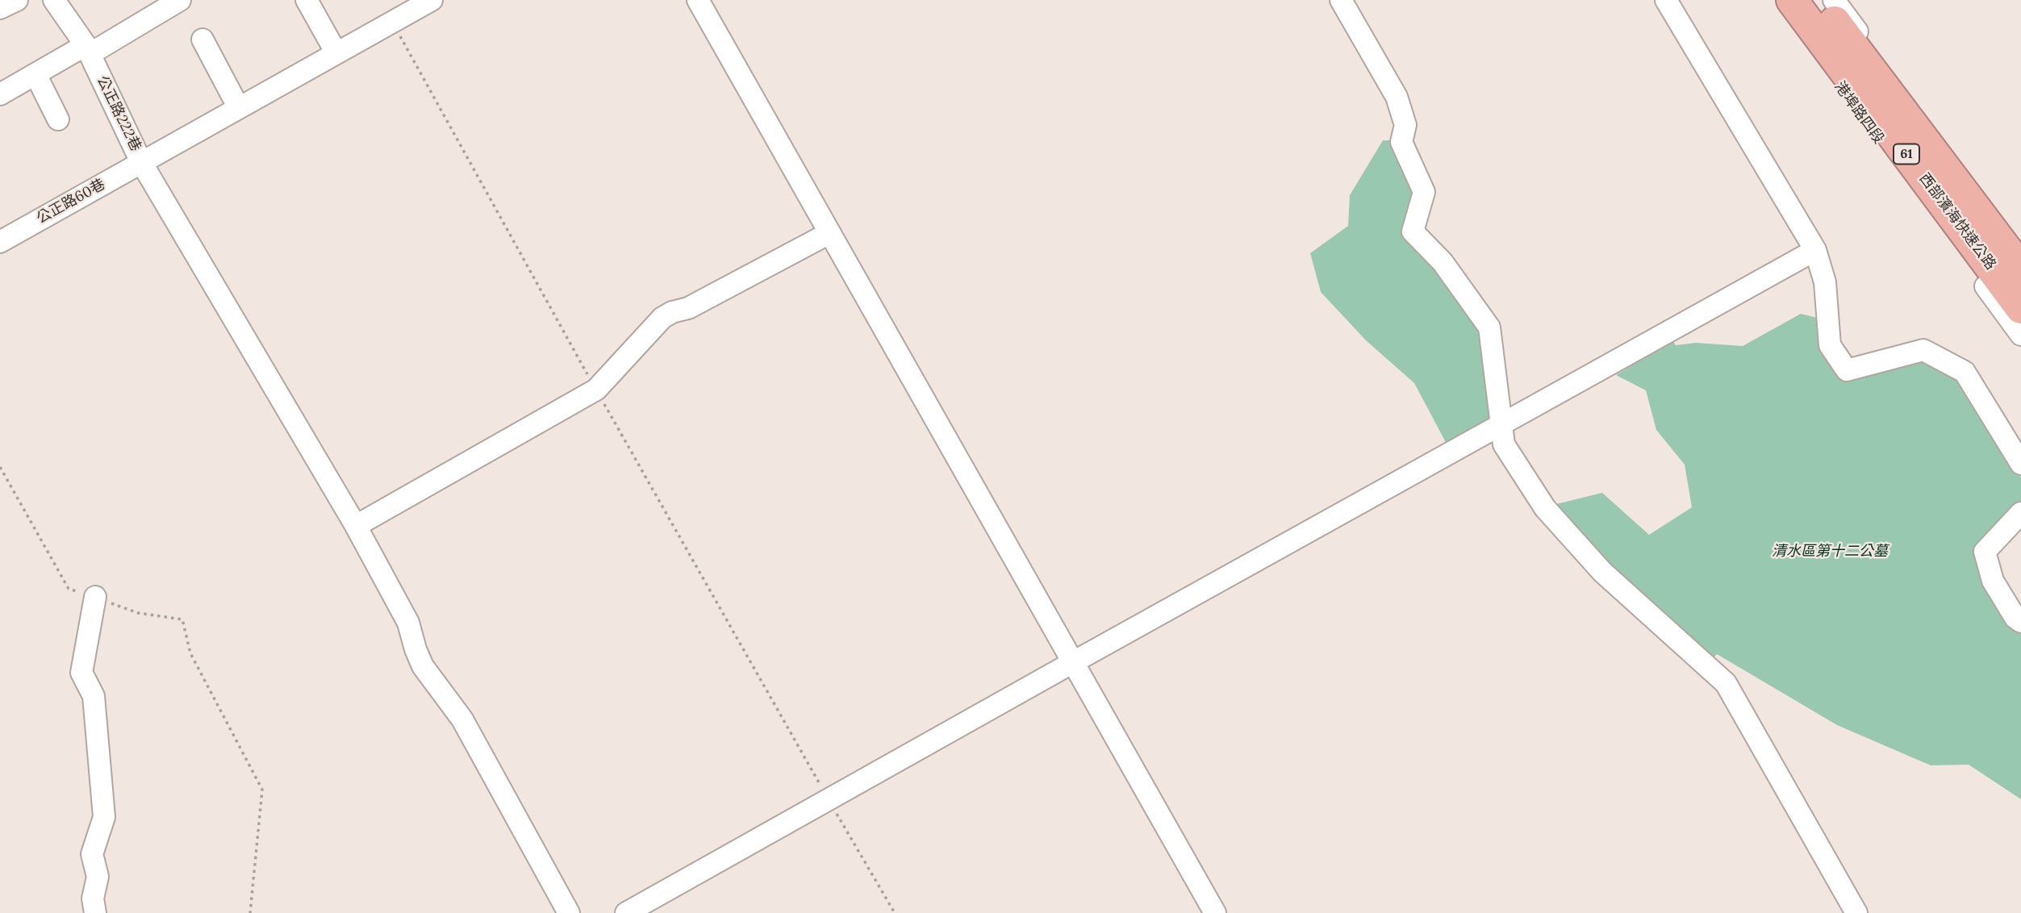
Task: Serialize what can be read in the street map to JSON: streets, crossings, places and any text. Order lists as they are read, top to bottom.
{
  "streets": {
    "highway": ["61", "西部濱海快速公路"],
    "street": ["港埠路四段", "公正路222巷", "公正路60巷"]
  },
  "crossings": [
    ["公正路222巷", "公正路60巷"]
  ],
  "parks": ["清水區第十二公墓"]
}
